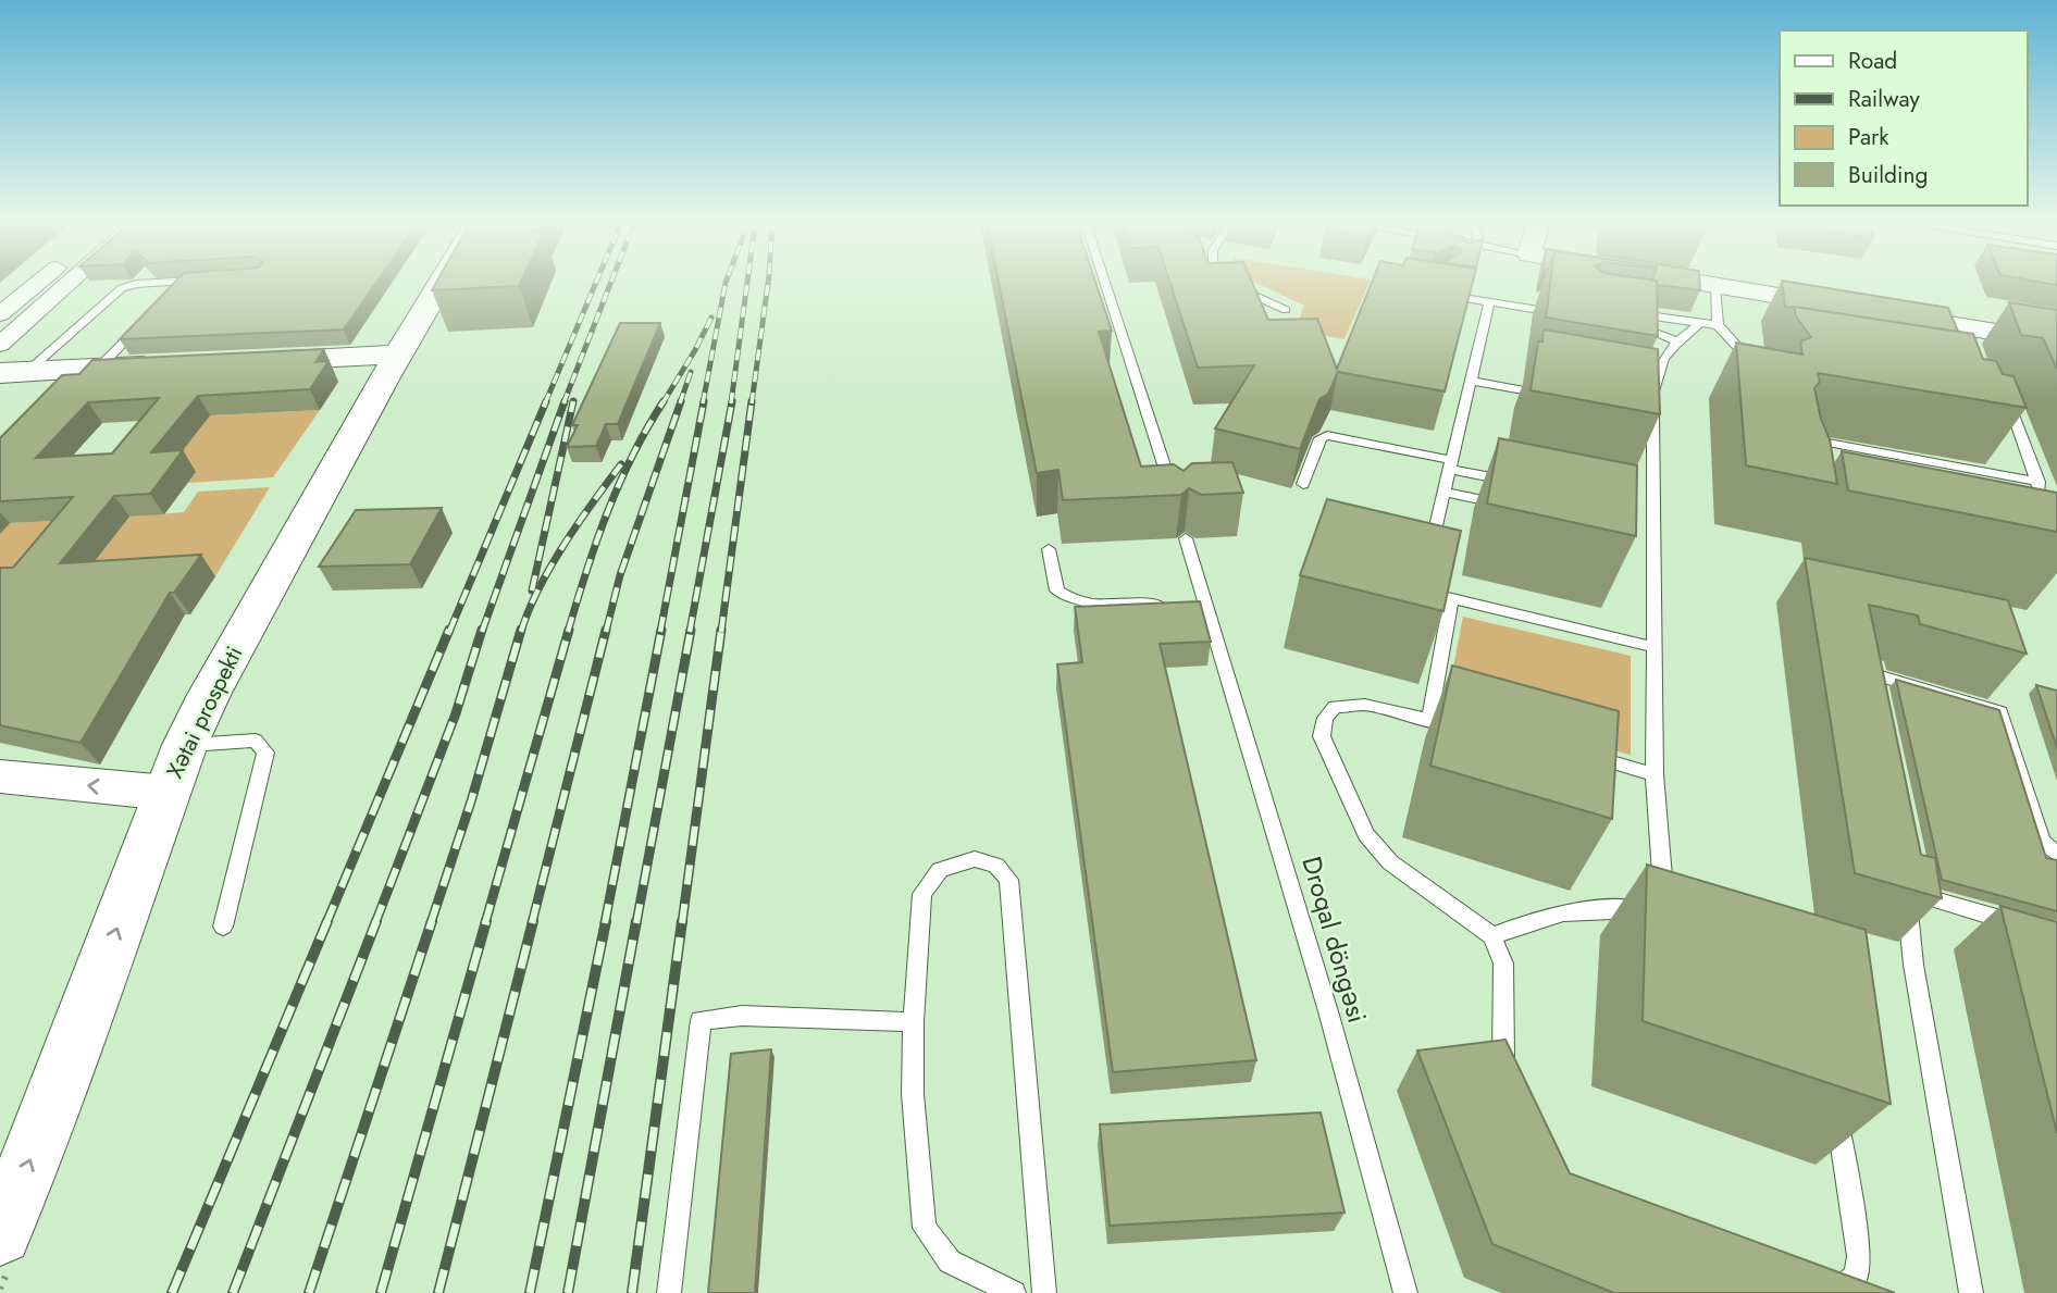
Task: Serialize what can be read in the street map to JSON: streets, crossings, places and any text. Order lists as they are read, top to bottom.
{
  "streets": {
    "main road": ["Xətai prospekti"],
    "lane": ["Droqal döngəsi"]
  },
  "one_way": ["Xətai prospekti"],
  "legend": [
    "Road",
    "Railway",
    "Park",
    "Building"
  ]
}
